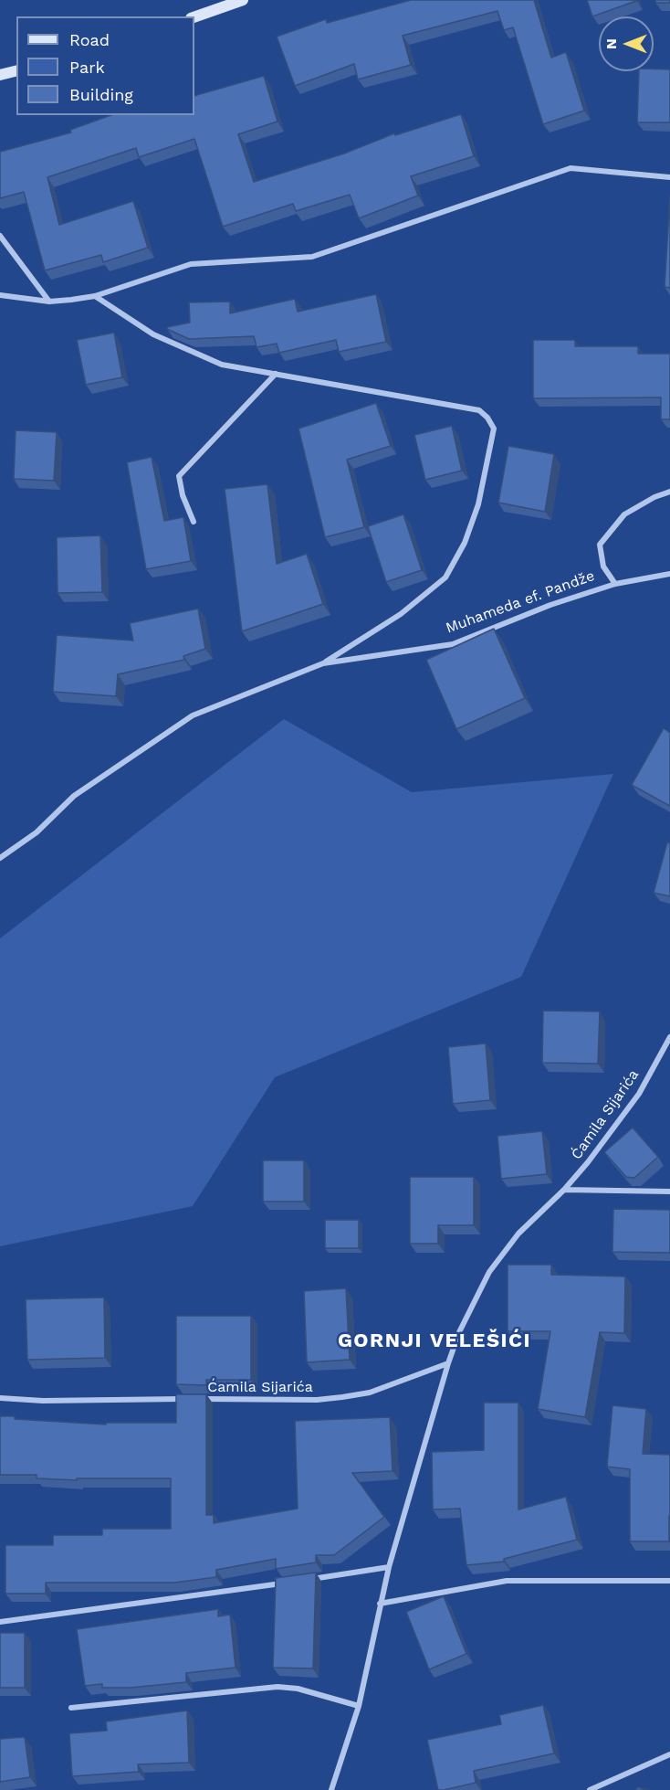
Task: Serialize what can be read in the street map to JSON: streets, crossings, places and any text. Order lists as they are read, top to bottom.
{
  "streets": {
    "street": ["Muhameda ef. Pandže", "Ćamila Sijarića"]
  },
  "districts": ["GORNJI VELEŠIĆI"],
  "legend": ["Road", "Park", "Building"],
  "north": "left"
}
